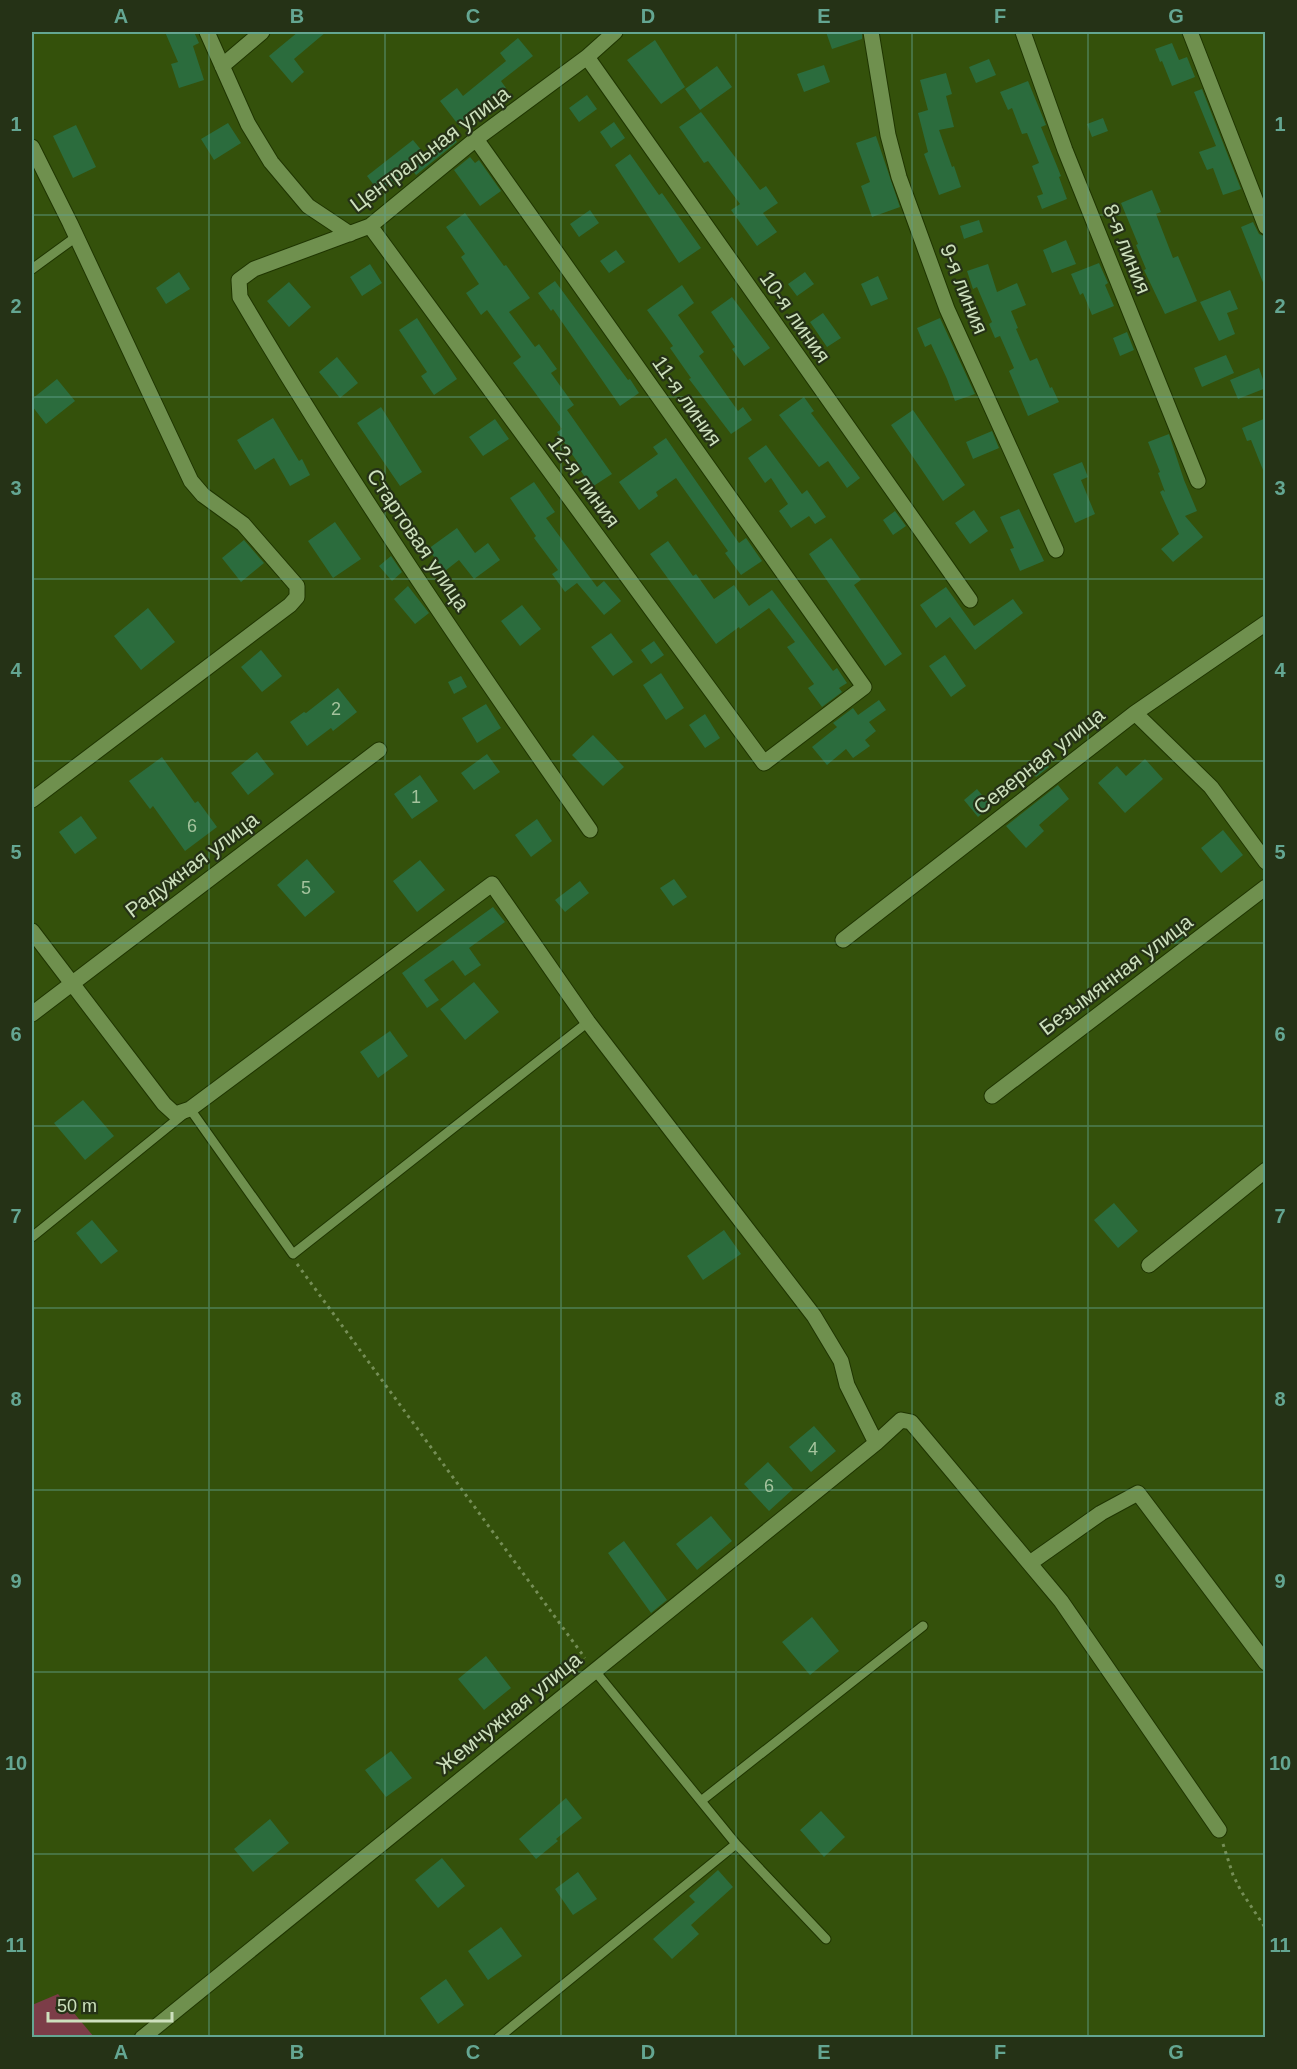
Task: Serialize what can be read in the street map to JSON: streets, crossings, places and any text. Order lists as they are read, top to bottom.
{
  "streets": {
    "street": [
      "Центральная улица",
      "8-я линия",
      "9-я линия",
      "10-я линия",
      "11-я линия",
      "12-я линия",
      "Стартовая улица",
      "Северная улица",
      "Радужная улица",
      "Безымянная улица",
      "Жемчужная улица"
    ]
  },
  "crossings": [
    ["Центральная улица", "10-я линия"],
    ["Центральная улица", "11-я линия"],
    ["Центральная улица", "12-я линия"],
    ["Центральная улица", "Стартовая улица"],
    ["11-я линия", "12-я линия"]
  ],
  "house_numbers": [
    "2",
    "1",
    "6",
    "5",
    "4",
    "6"
  ],
  "scale_bar": "50 m",
  "grid": {
    "columns": [
      "A",
      "B",
      "C",
      "D",
      "E",
      "F",
      "G"
    ],
    "rows": [
      "1",
      "2",
      "3",
      "4",
      "5",
      "6",
      "7",
      "8",
      "9",
      "10",
      "11"
    ]
  }
}
